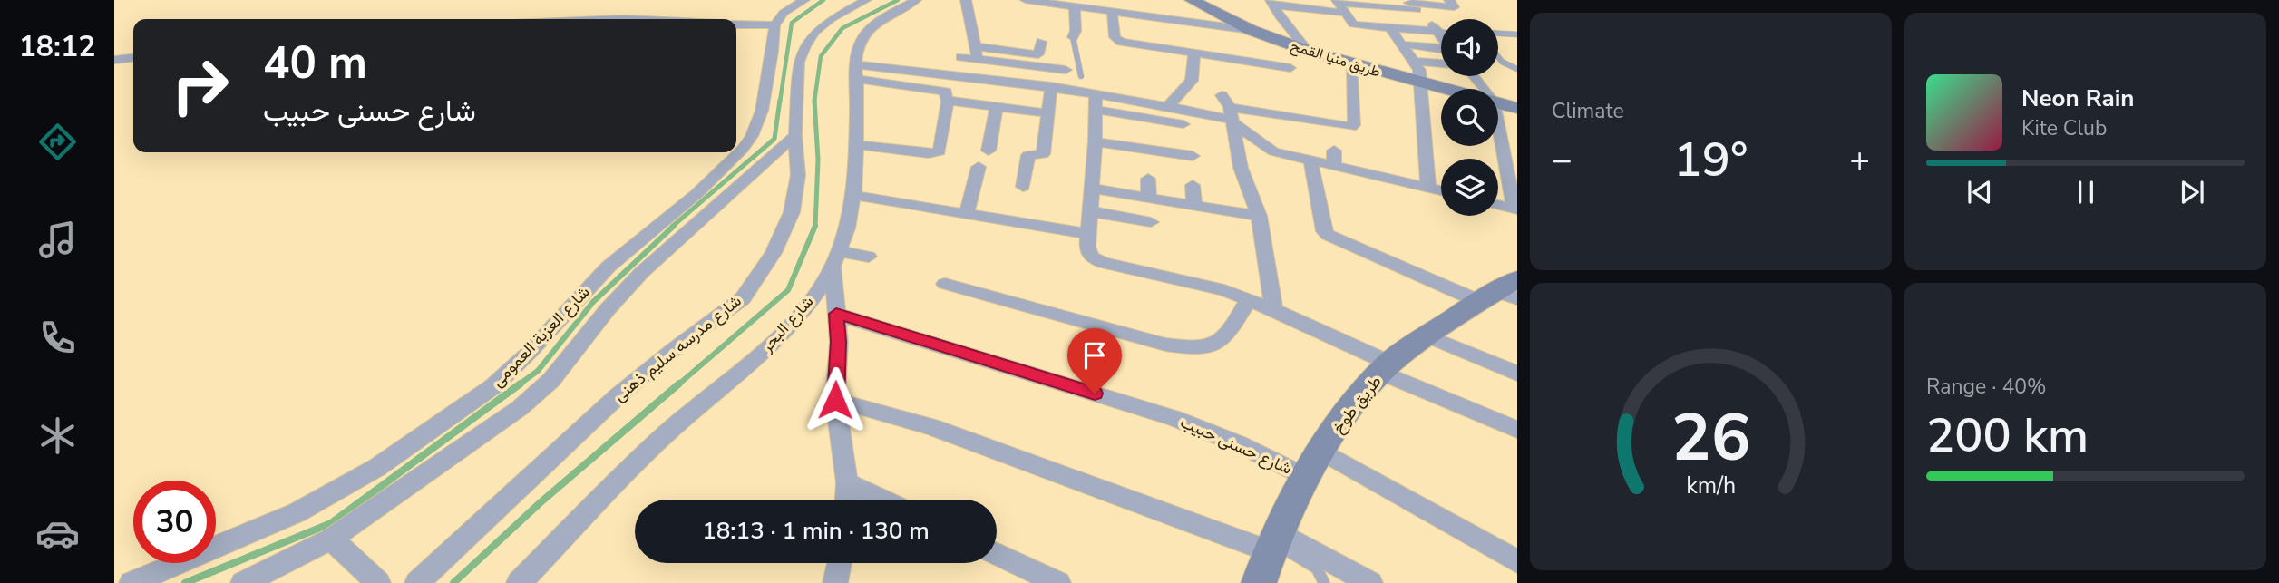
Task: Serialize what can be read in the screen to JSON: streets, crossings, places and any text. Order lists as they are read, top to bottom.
{
  "streets": {
    "main road": ["طريق منيا القمح", "طريق طوخ"],
    "street": [
      "شارع البحر",
      "شارع العزبة العمومى",
      "شارع مدرسه سليم ذهنى",
      "شارع حسنى حبيب"
    ]
  },
  "crossings": [
    ["طريق طوخ", "شارع حسنى حبيب"]
  ],
  "page": {
    "tabs": "18:12",
    "tile": [
      "Climate",
      ["Range · 40%", "200 km"]
    ],
    "turn": ["40 m", "شارع حسنى حبيب"],
    "song": ["Neon Rain", "Kite Club"],
    "heat": ["−", "19°", "+"],
    "limit": "30",
    "trip": "18:13 · 1 min · 130 m",
    "gauge": ["26", "km/h"]
  }
}
